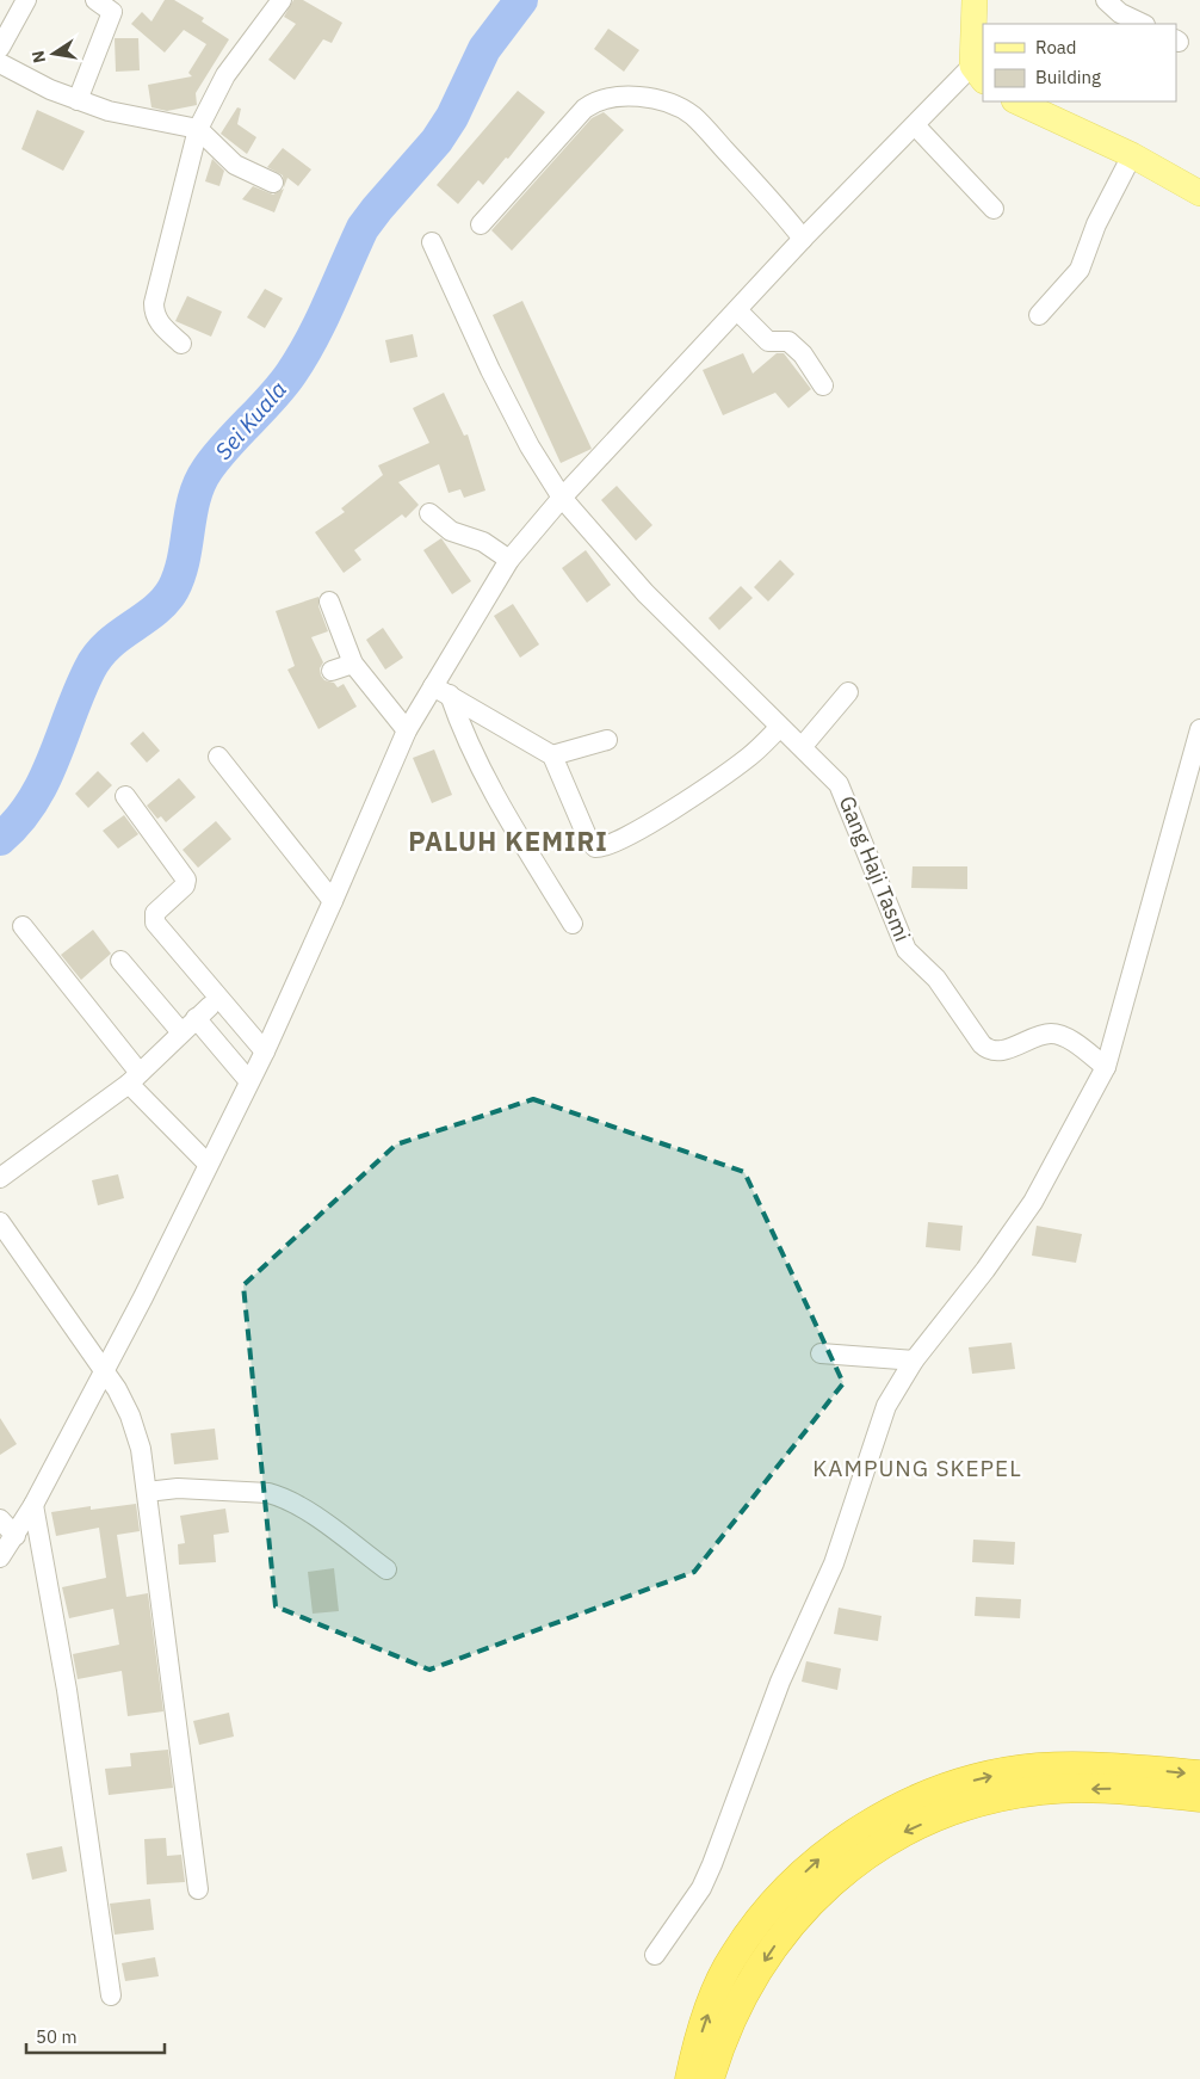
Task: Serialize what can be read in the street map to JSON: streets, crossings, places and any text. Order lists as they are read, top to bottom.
{
  "streets": {
    "street": ["Gang Haji Tasmi"]
  },
  "districts": ["PALUH KEMIRI", "KAMPUNG SKEPEL"],
  "water": ["Sei Kuala"],
  "legend": ["Road", "Building"],
  "scale_bar": "50 m",
  "north": "left"
}
